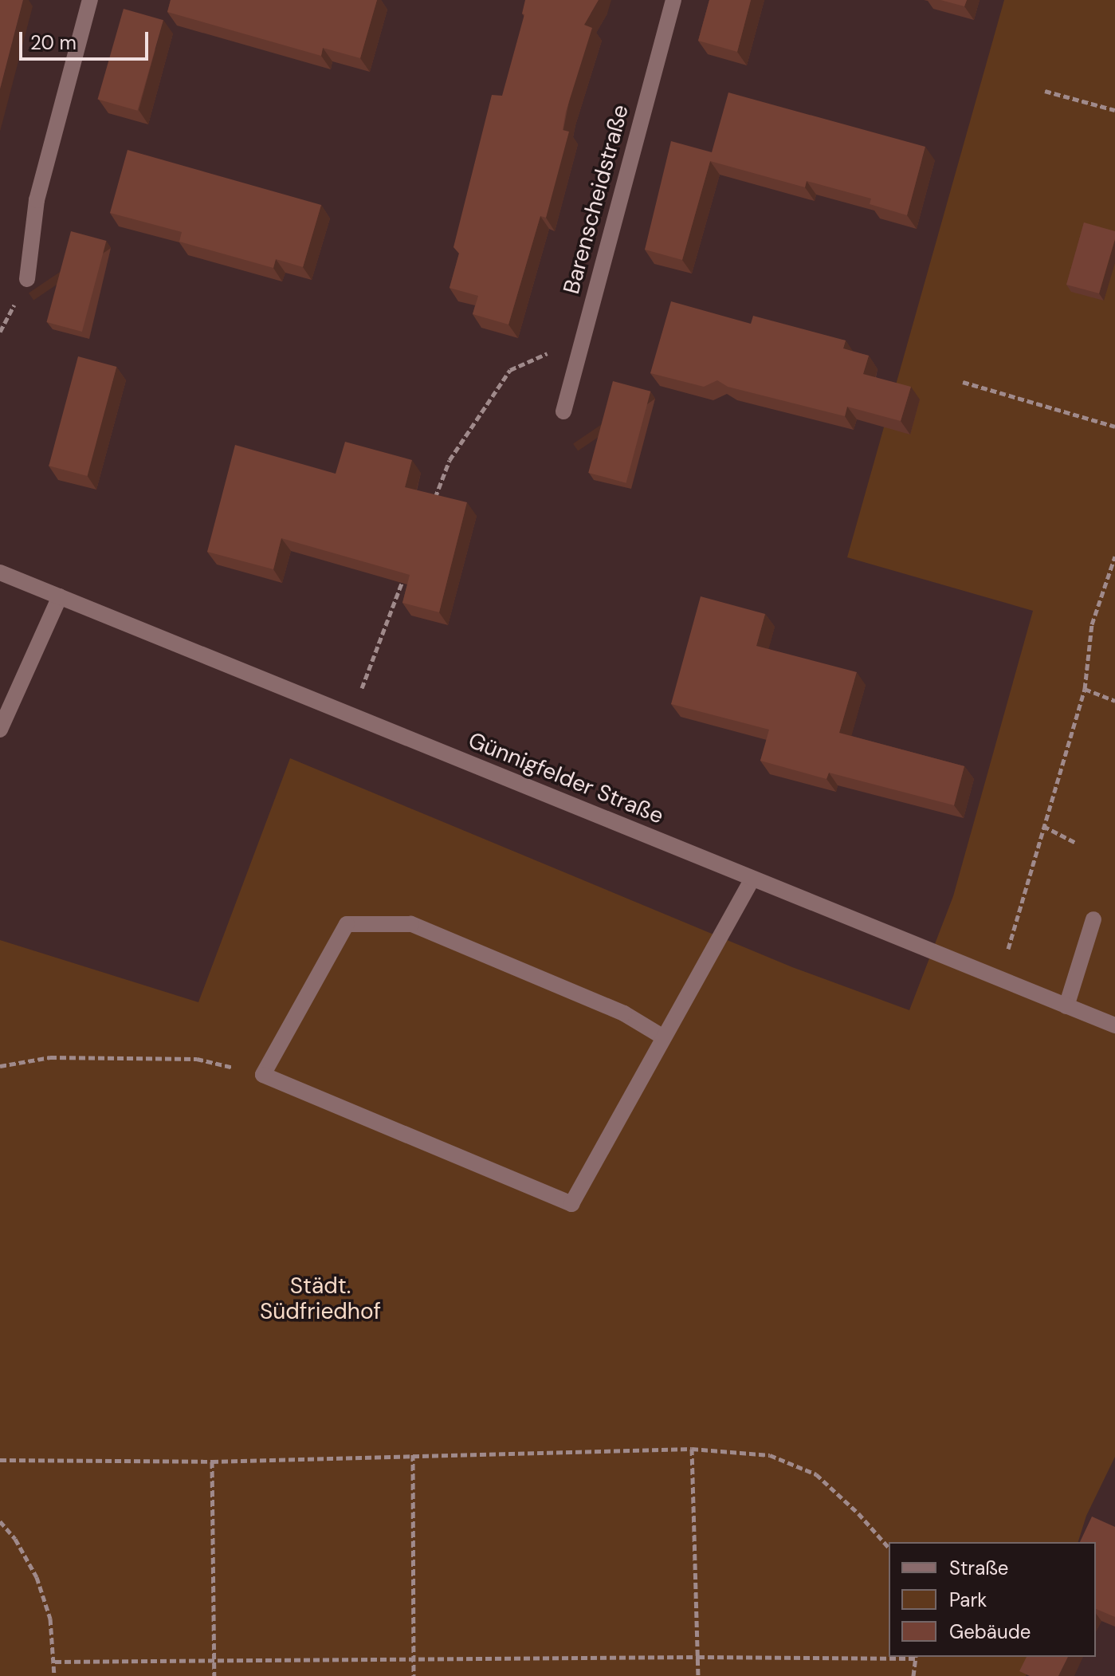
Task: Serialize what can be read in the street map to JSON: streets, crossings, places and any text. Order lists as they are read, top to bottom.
{
  "streets": {
    "street": ["Barenscheidstraße", "Günnigfelder Straße"]
  },
  "parks": ["Städt. Südfriedhof"],
  "legend": ["Straße", "Park", "Gebäude"],
  "scale_bar": "20 m"
}
